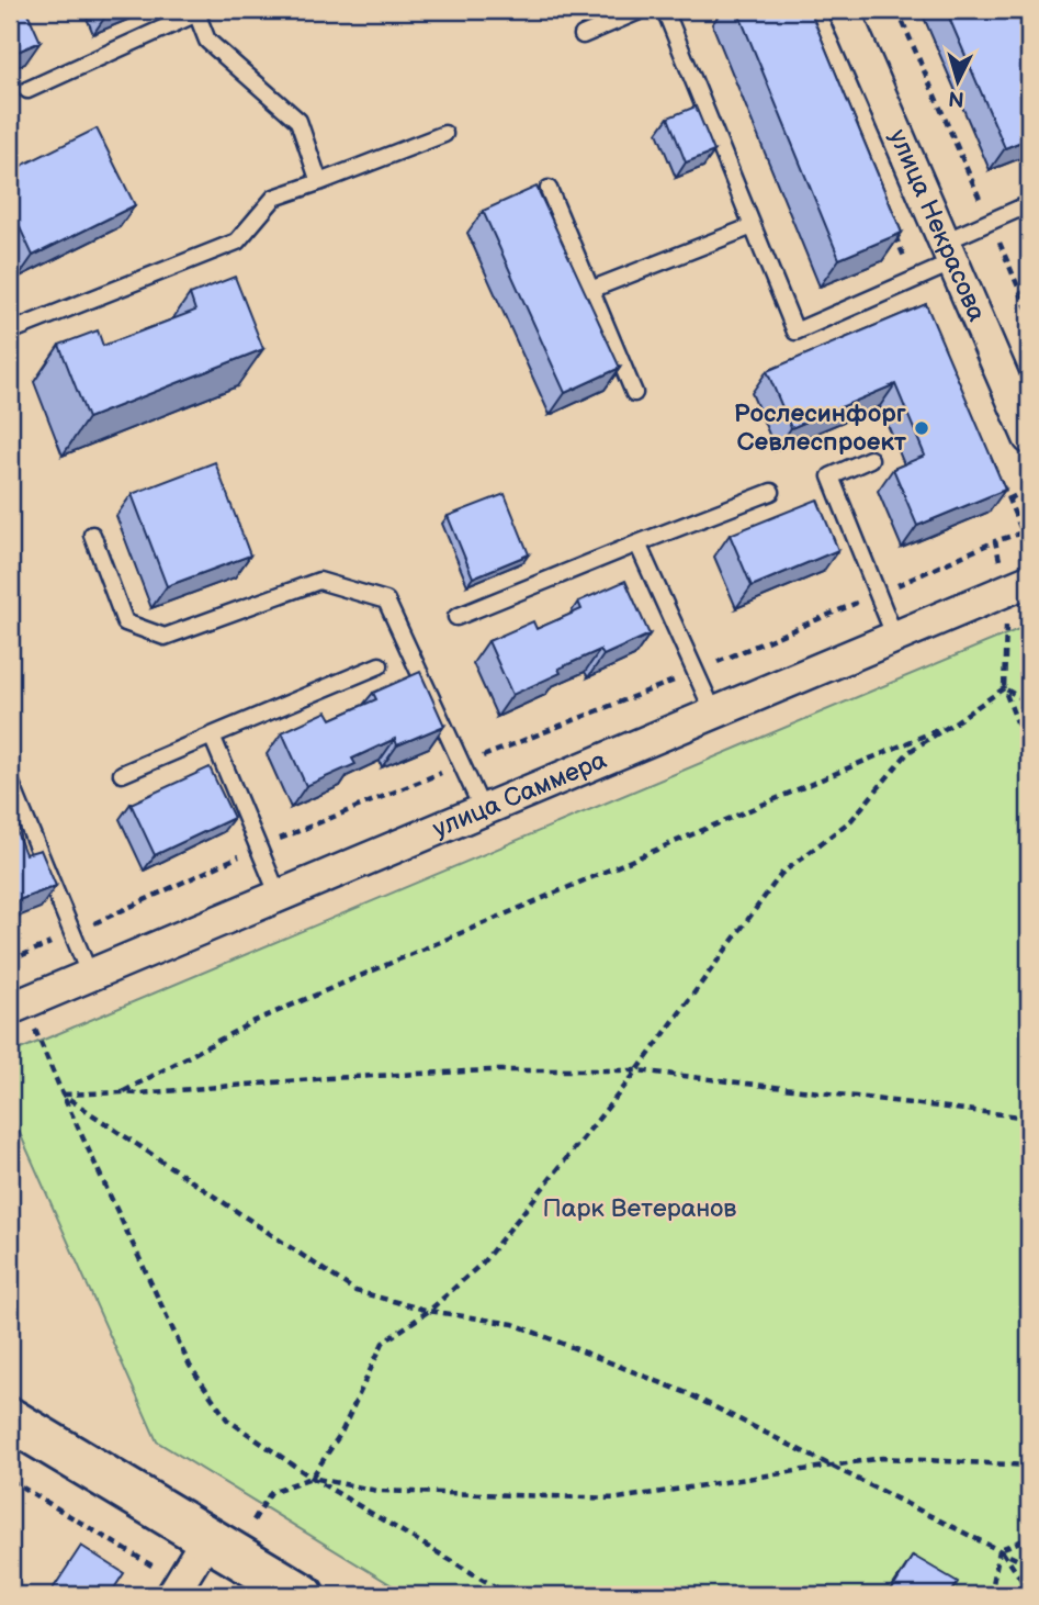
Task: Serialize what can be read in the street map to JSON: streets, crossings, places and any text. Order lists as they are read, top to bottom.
{
  "streets": {
    "street": ["улица Некрасова", "улица Саммера"]
  },
  "parks": ["Парк Ветеранов"],
  "places": ["Рослесинфорг Севлеспроект"],
  "north": "bottom"
}
